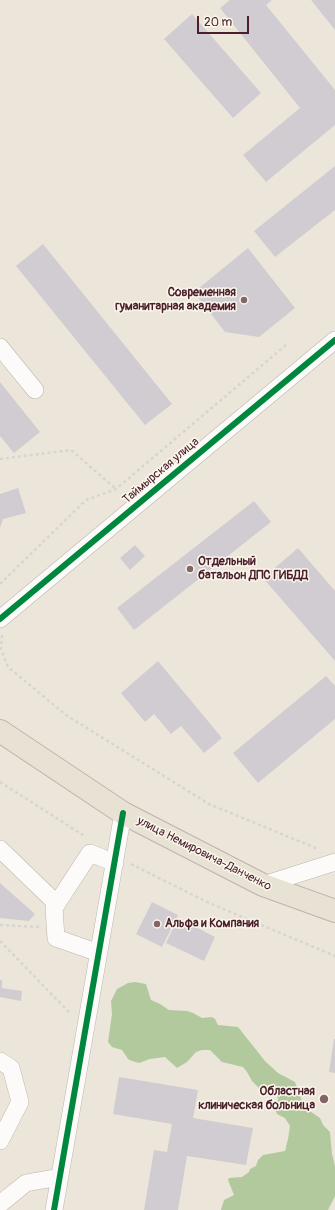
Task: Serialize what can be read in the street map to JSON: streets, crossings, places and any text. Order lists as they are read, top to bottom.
{
  "streets": {
    "main road": ["улица Немировича-Данченко"],
    "street": ["Таймырская улица"]
  },
  "places": [
    "Современная гуманитарная академия",
    "Отдельный батальон ДПС ГИБДД",
    "Альфа и Компания",
    "Областная клиническая больница"
  ],
  "scale_bar": "20 m"
}
